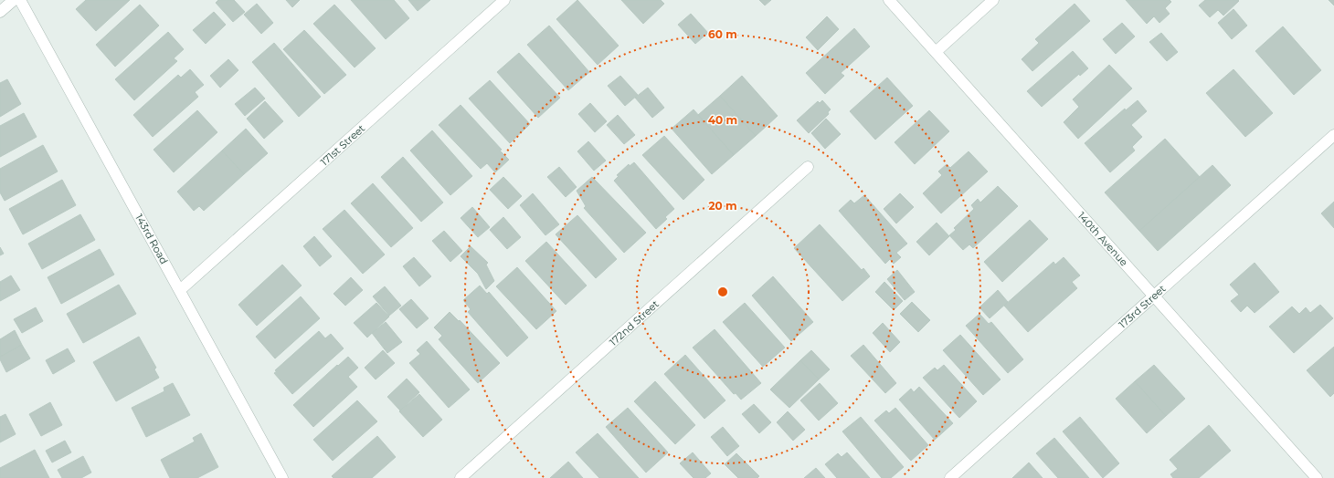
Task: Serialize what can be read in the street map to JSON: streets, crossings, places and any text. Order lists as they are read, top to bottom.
{
  "streets": {
    "street": [
      "171st Street",
      "143rd Road",
      "140th Avenue",
      "173rd Street",
      "172nd Street"
    ]
  },
  "crossings": [
    ["171st Street", "143rd Road"],
    ["140th Avenue", "173rd Street"]
  ],
  "rings": ["60 m", "40 m", "20 m"]
}
